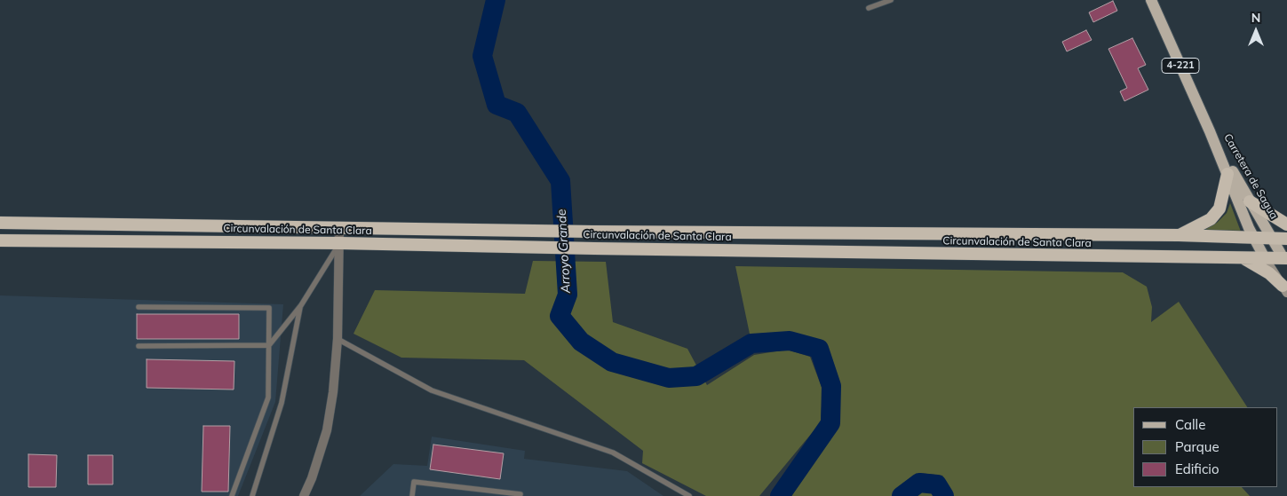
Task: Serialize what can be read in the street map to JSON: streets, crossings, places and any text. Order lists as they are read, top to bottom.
{
  "streets": {
    "highway": ["Circunvalación de Santa Clara"],
    "main road": ["4-221", "Carretera de Sagua"]
  },
  "crossings": [
    ["Carretera de Sagua", "Circunvalación de Santa Clara"]
  ],
  "water": ["Arroyo Grande"],
  "legend": ["Calle", "Parque", "Edificio"],
  "north": "top"
}
